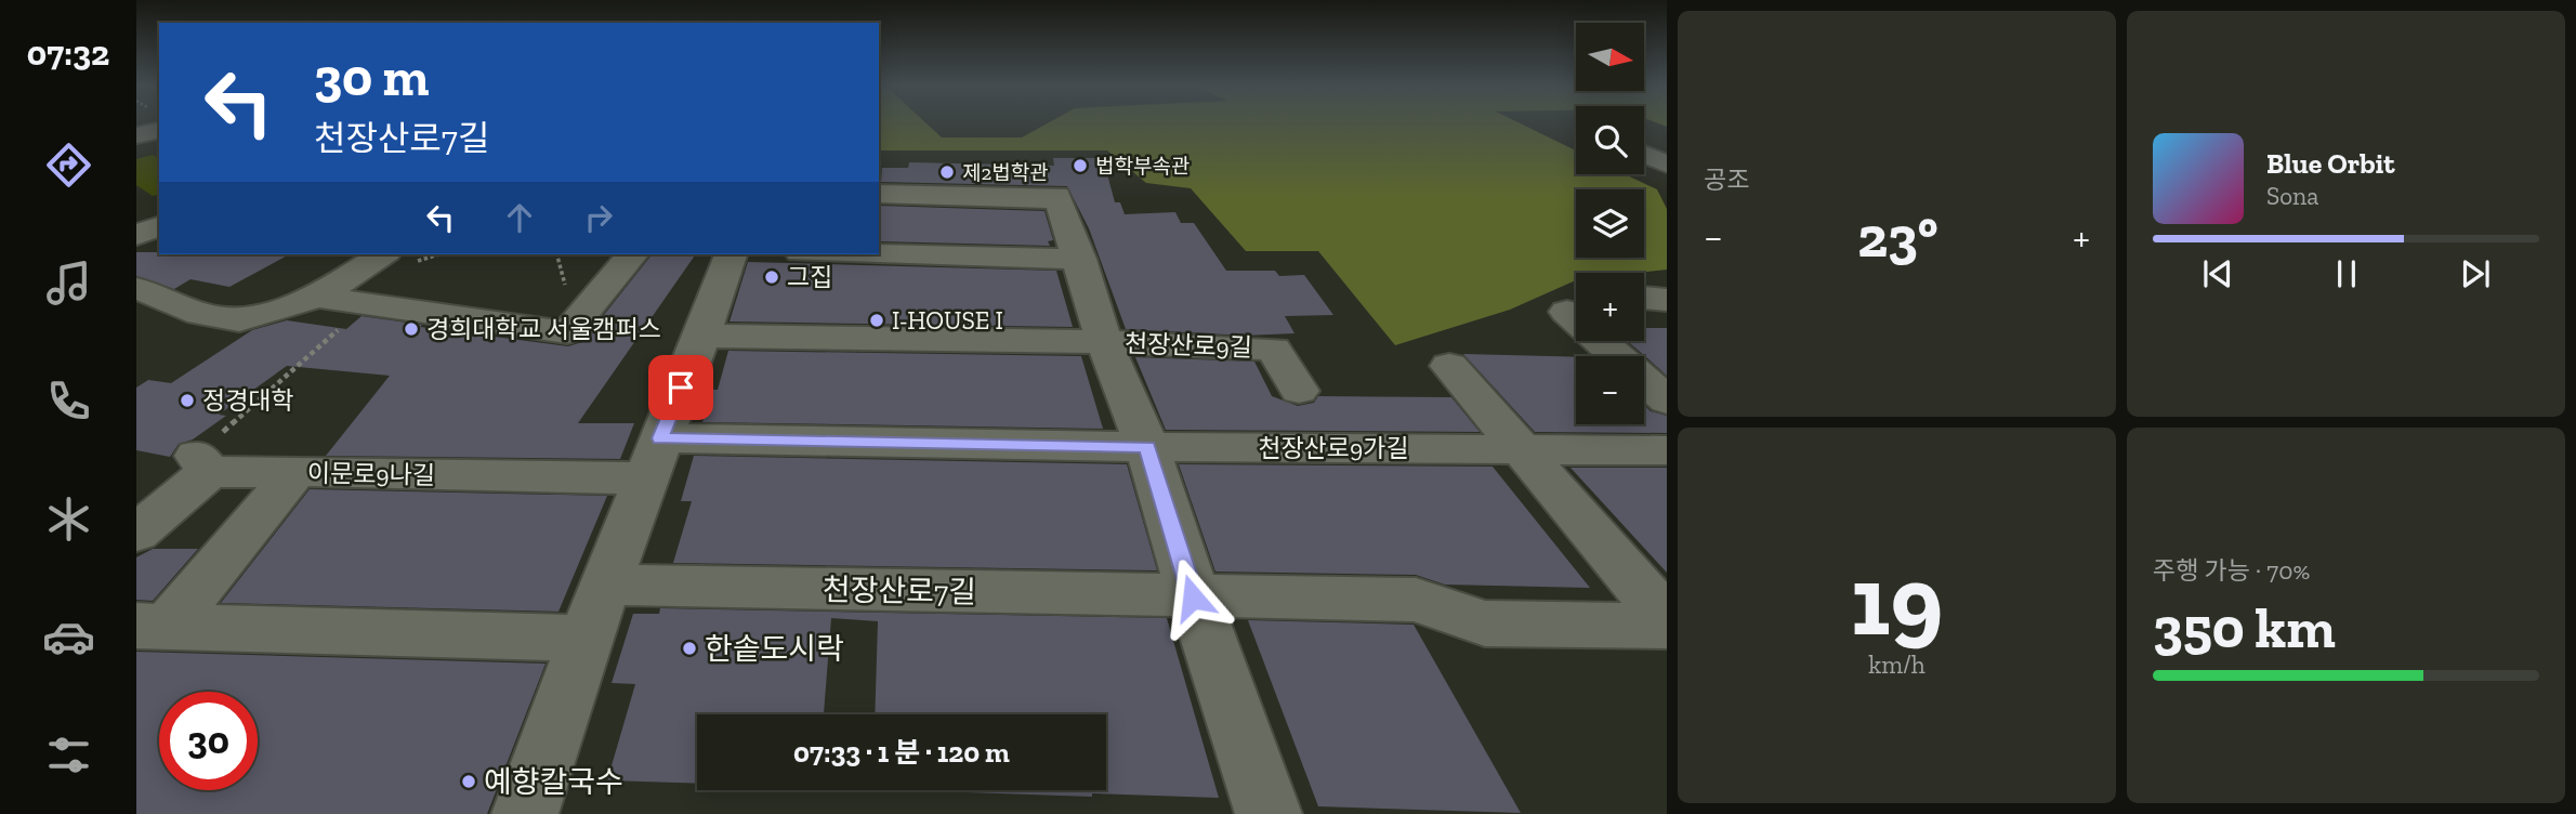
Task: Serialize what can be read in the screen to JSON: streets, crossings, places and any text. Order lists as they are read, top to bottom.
{
  "streets": {
    "street": [
      "천장산로9길",
      "천장산로9가길",
      "이문로9나길",
      "천장산로7길"
    ]
  },
  "crossings": [
    ["천장산로9길", "천장산로9가길"],
    ["천장산로9길", "천장산로7길"]
  ],
  "places": [
    "법학부속관",
    "제2법학관",
    "그집",
    "I-HOUSE I",
    "경희대학교 서울캠퍼스",
    "정경대학",
    "한솥도시락",
    "예향칼국수"
  ],
  "north": "right",
  "page": {
    "tabs": "07:32",
    "tile": [
      "공조",
      ["19", "km/h"],
      ["주행 가능 · 70%", "350 km"]
    ],
    "map_buttons": ["+", "−"],
    "turn": ["30 m", "천장산로7길"],
    "song": ["Blue Orbit", "Sona"],
    "heat": ["−", "23°", "+"],
    "limit": "30",
    "trip": "07:33 · 1 분 · 120 m"
  }
}
